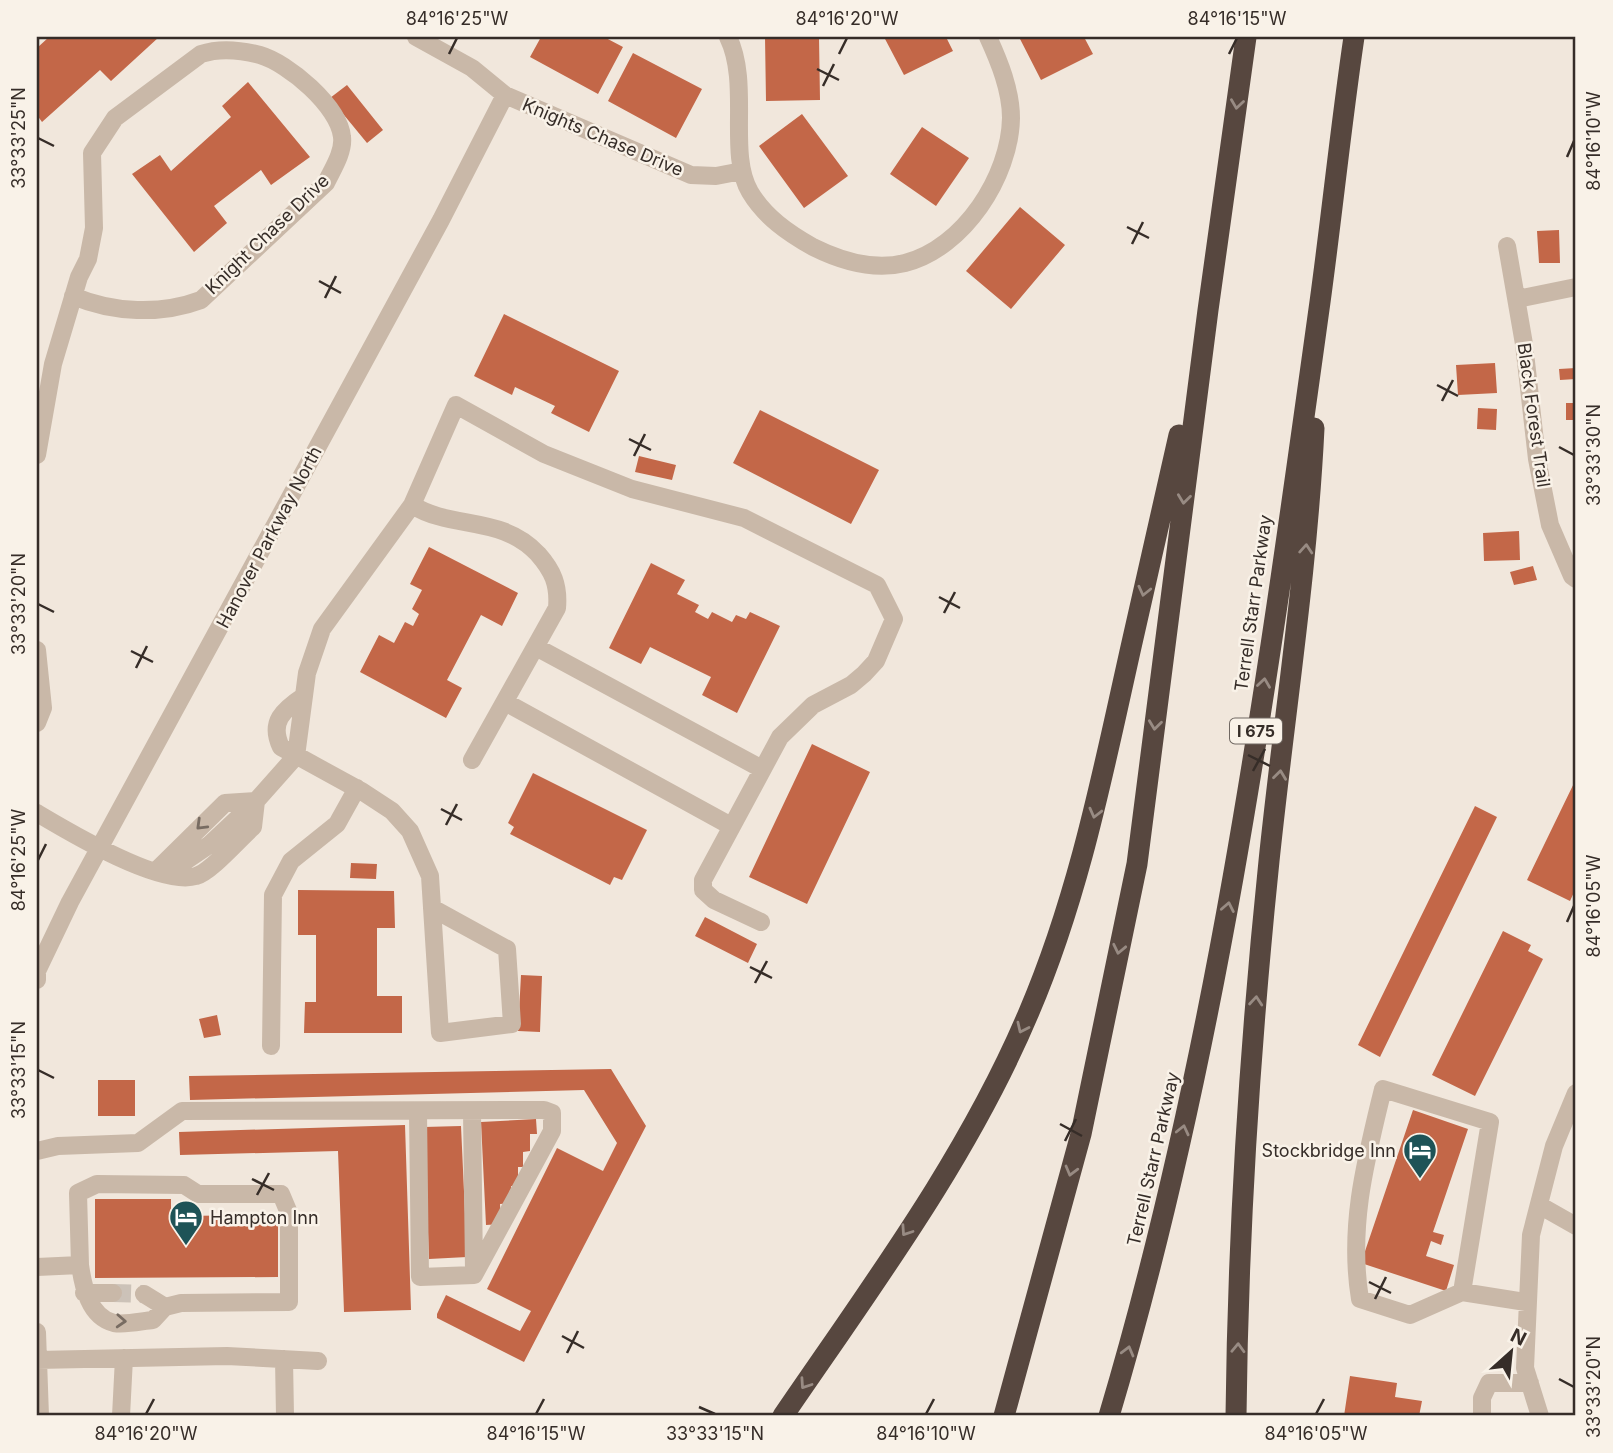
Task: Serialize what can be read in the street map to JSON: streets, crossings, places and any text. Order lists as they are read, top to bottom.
{
  "streets": {
    "highway": ["Terrell Starr Parkway", "I 675"],
    "street": [
      "Knights Chase Drive",
      "Knight Chase Drive",
      "Black Forest Trail",
      "Hanover Parkway North"
    ]
  },
  "crossings": [
    ["Knights Chase Drive", "Hanover Parkway North"]
  ],
  "places": {
    "hotel": ["Stockbridge Inn", "Hampton Inn"]
  },
  "north": "top right",
  "coordinates": [
    "84°16'25\"W",
    "84°16'20\"W",
    "84°16'15\"W",
    "33°33'25\"N",
    "84°16'10\"W",
    "33°33'30\"N",
    "33°33'20\"N",
    "84°16'05\"W",
    "33°33'15\"N"
  ]
}
